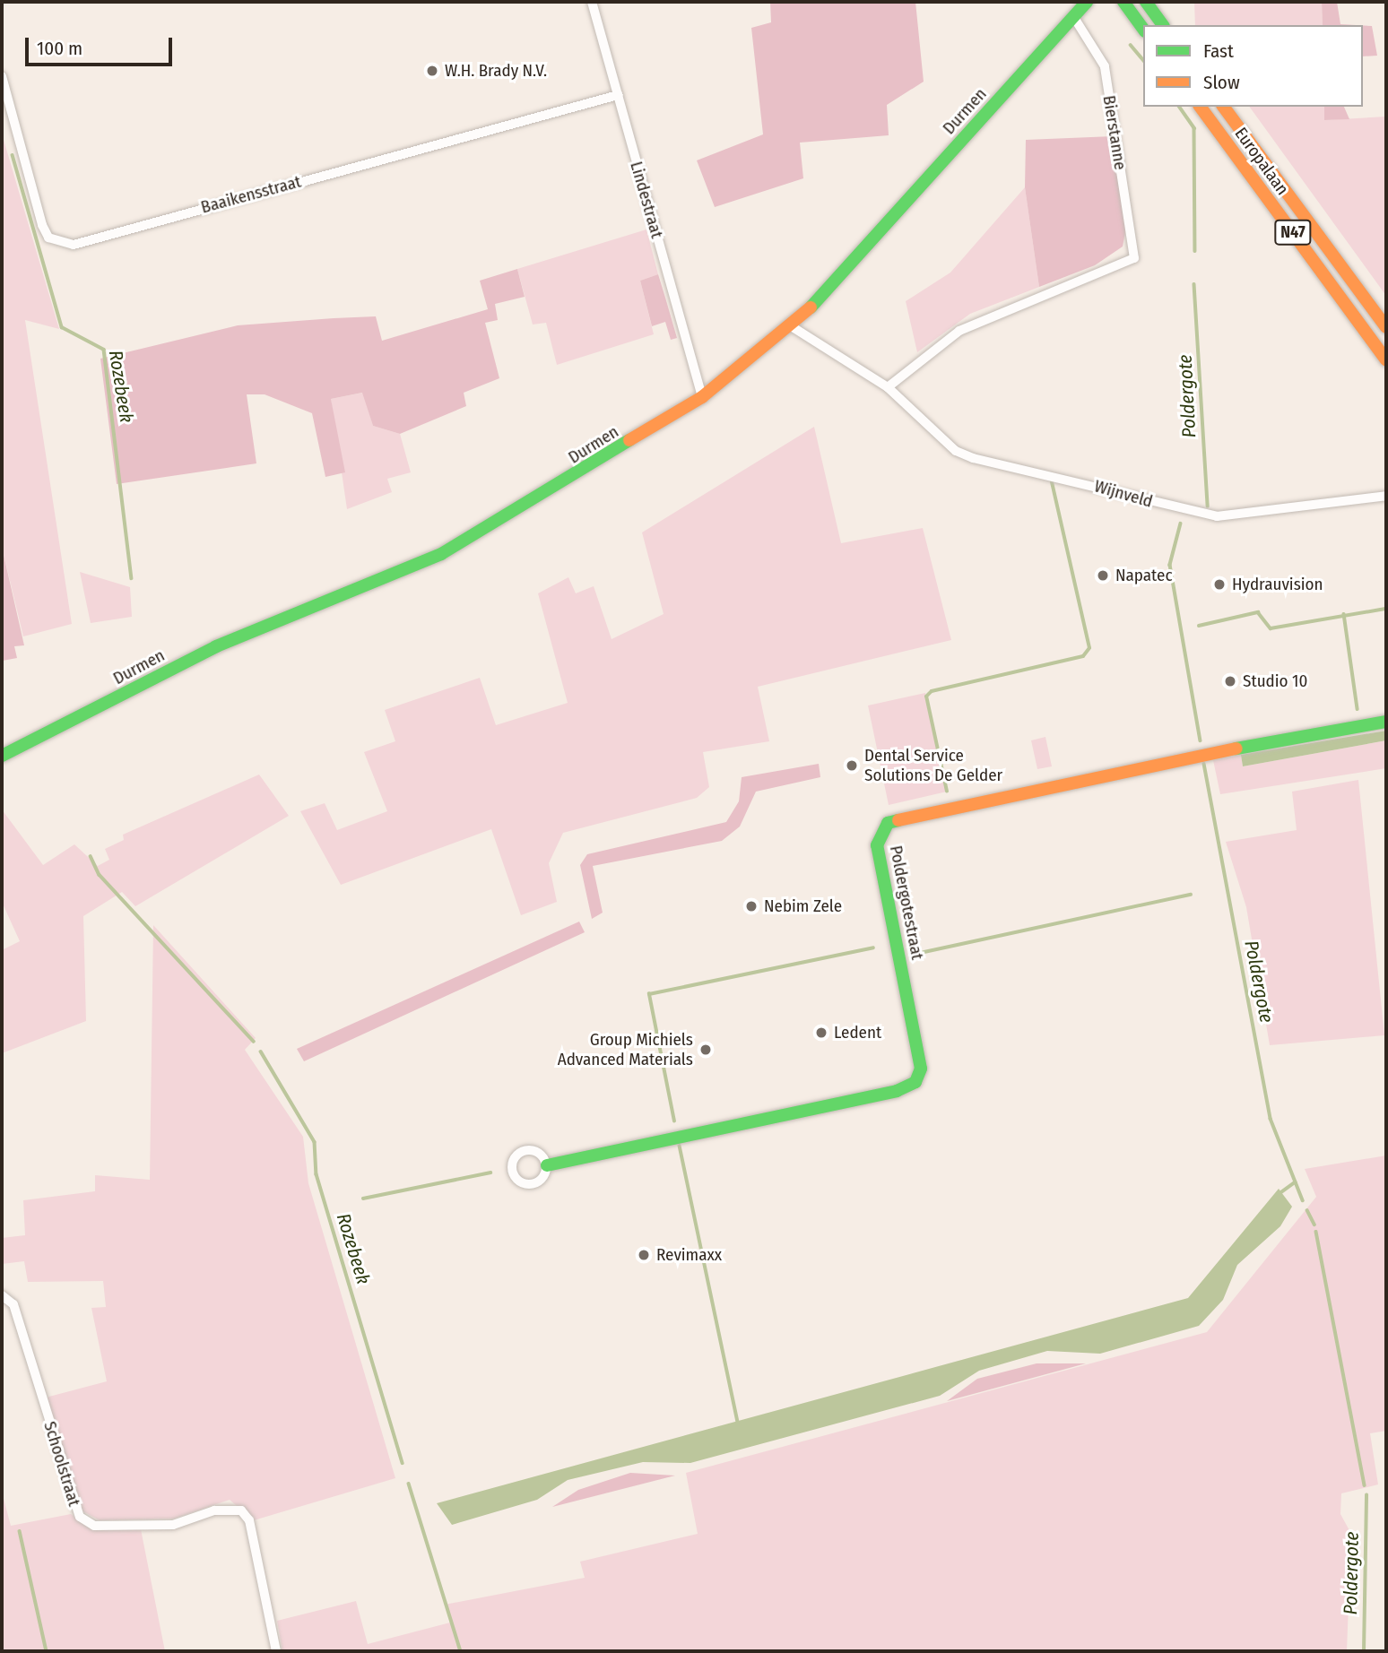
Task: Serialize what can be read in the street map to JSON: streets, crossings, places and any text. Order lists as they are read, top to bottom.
{
  "streets": {
    "main road": [
      "Durmen",
      "Europalaan",
      "N47",
      "Poldergotestraat"
    ],
    "street": [
      "Bierstanne",
      "Baaikensstraat",
      "Lindestraat",
      "Wijnveld",
      "Schoolstraat"
    ]
  },
  "crossings": [
    ["Durmen", "Bierstanne"],
    ["Durmen", "Lindestraat"],
    ["Durmen", "Wijnveld"],
    ["Bierstanne", "Wijnveld"],
    ["Baaikensstraat", "Lindestraat"]
  ],
  "water": ["Rozebeek", "Poldergote"],
  "places": [
    "W.H. Brady N.V.",
    "Napatec",
    "Hydrauvision",
    "Studio 10",
    "Dental Service Solutions De Gelder",
    "Nebim Zele",
    "Ledent",
    "Group Michiels Advanced Materials",
    "Revimaxx"
  ],
  "legend": ["Fast", "Slow"],
  "scale_bar": "100 m"
}
